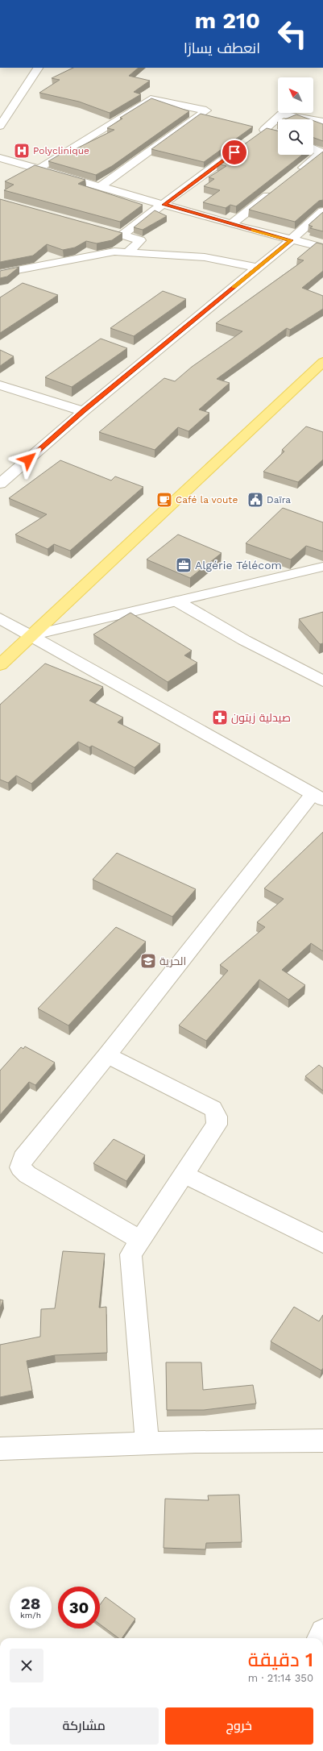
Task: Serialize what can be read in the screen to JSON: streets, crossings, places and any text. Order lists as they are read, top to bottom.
{
  "places": {
    "hospital": ["Polyclinique"],
    "cafe": ["Café la voute"],
    "public building": ["Daïra"],
    "office": ["Algérie Télécom"],
    "pharmacy": ["صيدلية زيتون"],
    "school or university": ["الحرية"]
  },
  "north": "top left",
  "page": {
    "turn": ["210 m", "انعطف يسارًا"],
    "speed": "28 km/h",
    "limit": "30",
    "heading": ["1 دقيقة", "350 m · 21:14"],
    "buttons": ["خروج", "مشاركة"]
  }
}
